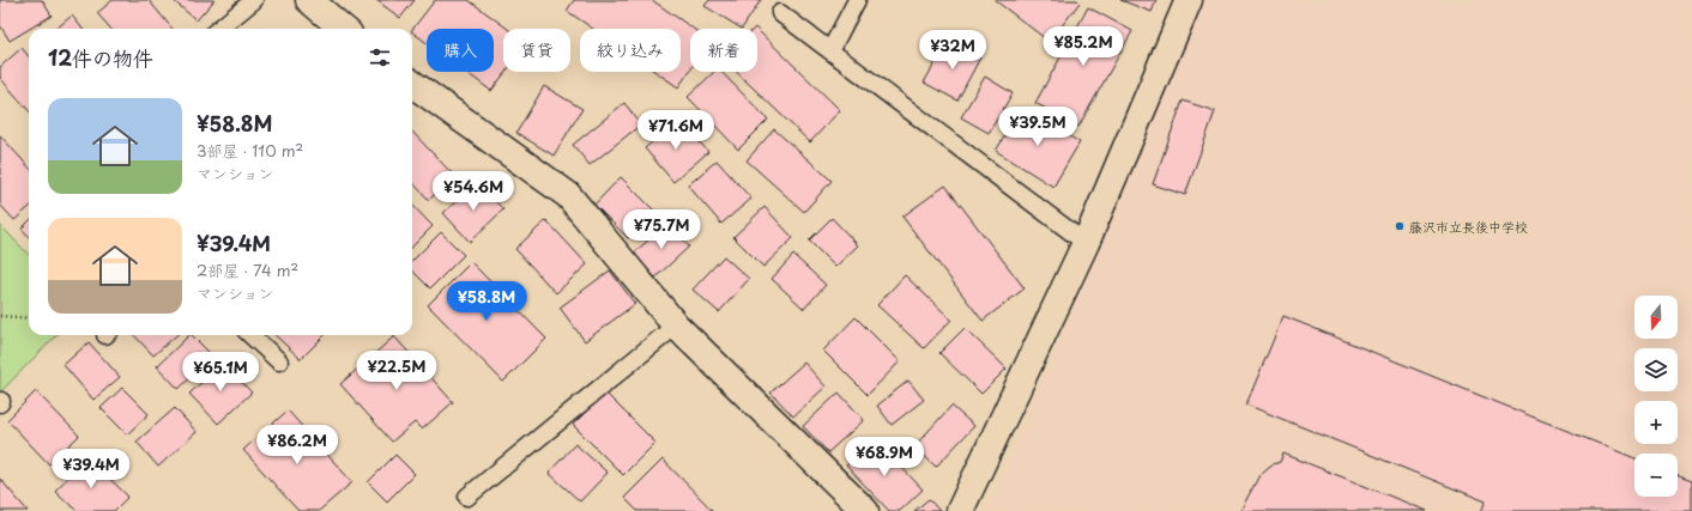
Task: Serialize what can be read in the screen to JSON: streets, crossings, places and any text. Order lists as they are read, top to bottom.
{
  "places": ["藤沢市立長後中学校"],
  "north": "bottom",
  "page": {
    "price": [
      "¥85.2M",
      "¥32M",
      "¥39.5M",
      "¥71.6M",
      "¥54.6M",
      "¥75.7M",
      "¥58.8M",
      "¥22.5M",
      "¥65.1M",
      "¥86.2M",
      "¥68.9M",
      "¥39.4M"
    ],
    "chip": [
      "購入",
      "賃貸",
      "絞り込み",
      "新着"
    ],
    "heading": "12件の物件",
    "list": [
      {
        "name": "¥58.8M",
        "note": "3部屋 · 110 m² · マンション"
      },
      {
        "name": "¥39.4M",
        "note": "2部屋 · 74 m² · マンション"
      }
    ],
    "map_buttons": ["+", "−"]
  }
}
